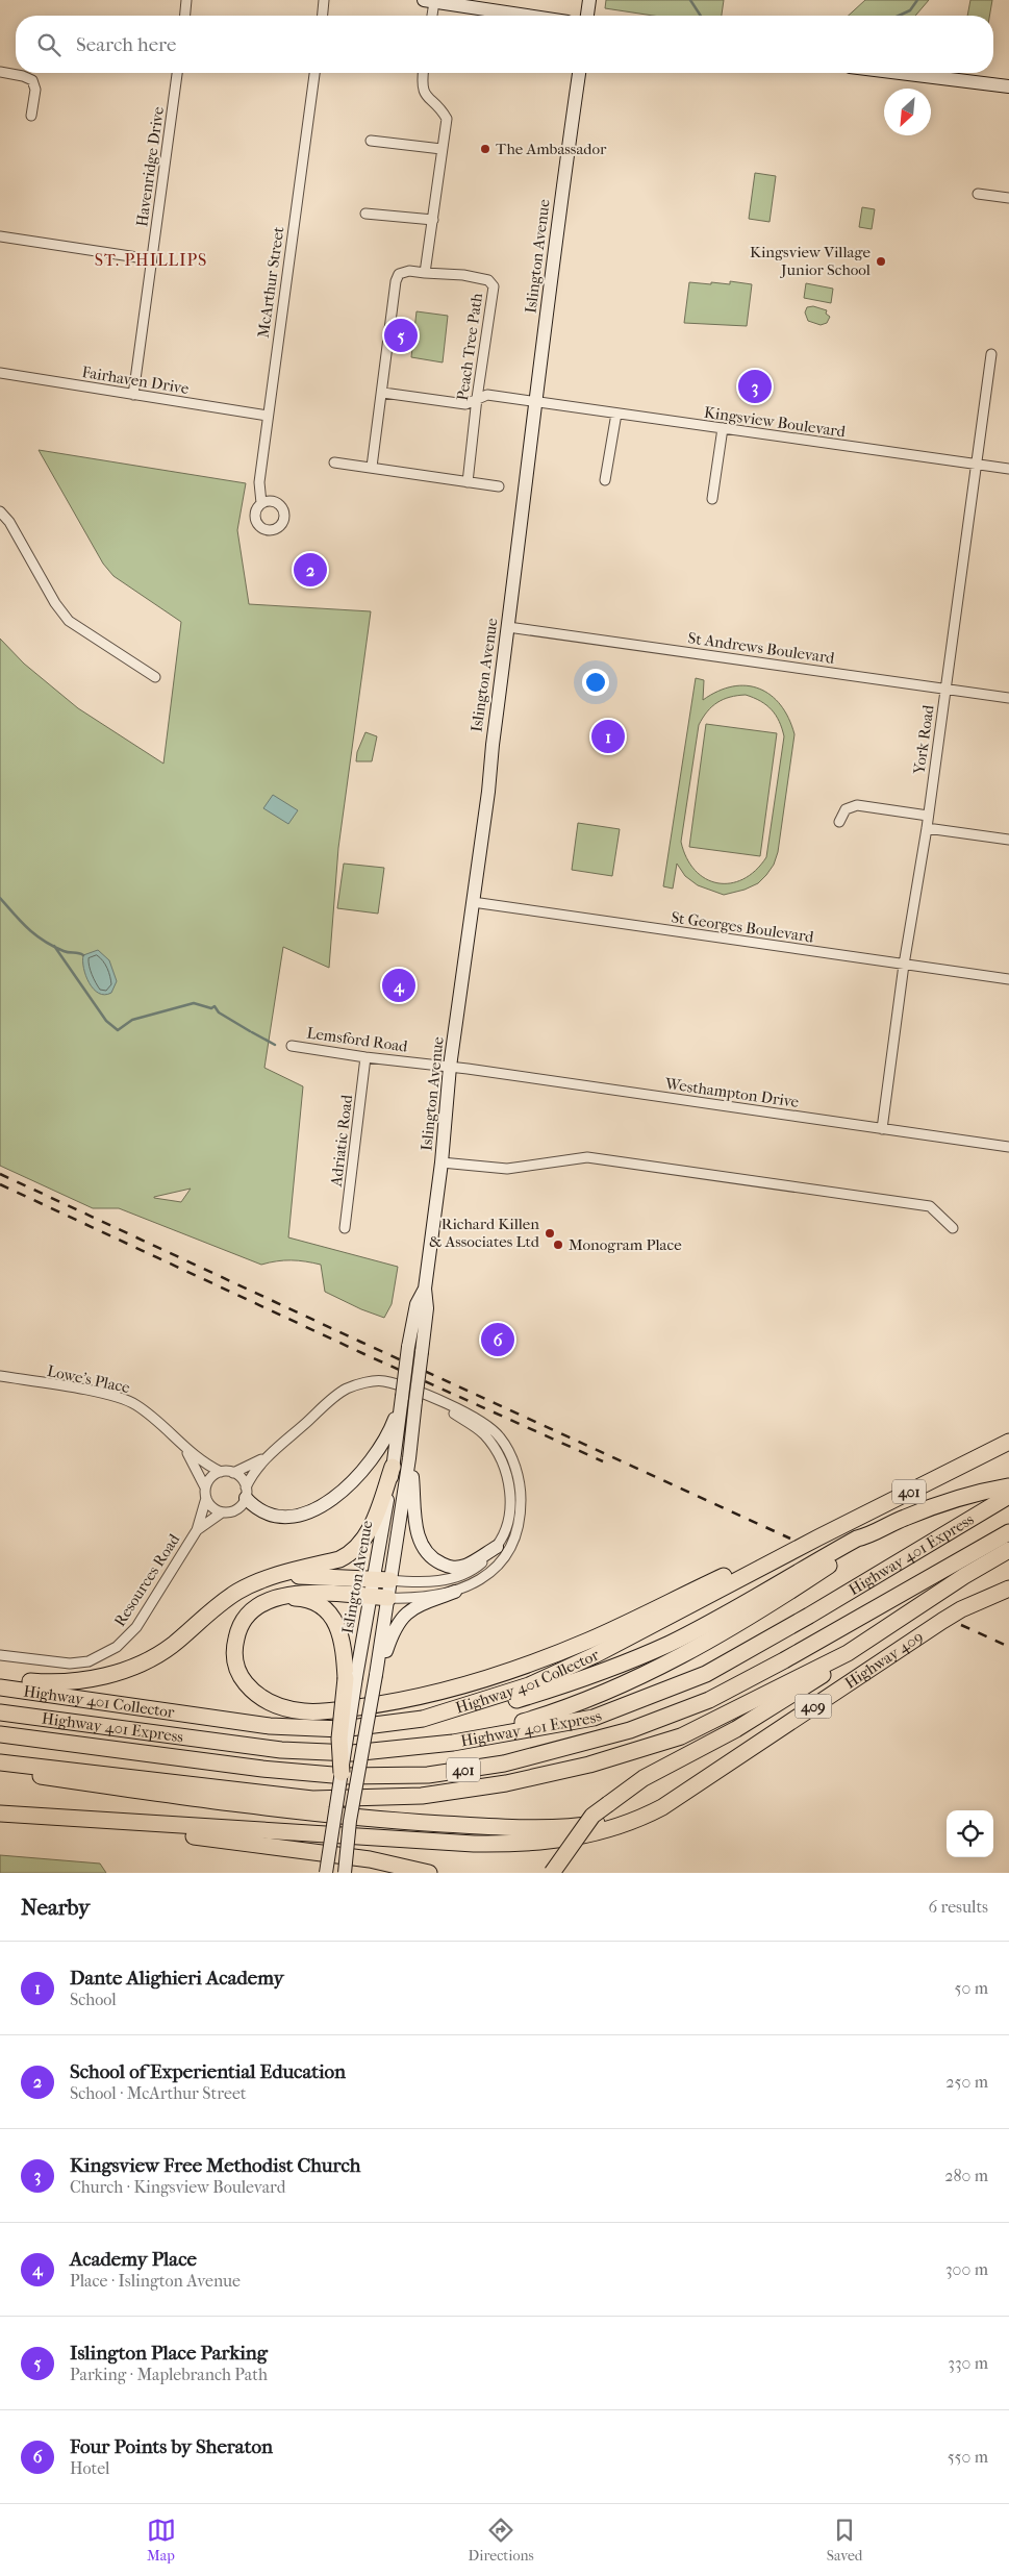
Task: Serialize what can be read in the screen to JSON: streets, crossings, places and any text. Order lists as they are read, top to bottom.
{
  "streets": {
    "highway": [
      "401",
      "Highway 401 Express",
      "Highway 409",
      "Highway 401 Collector",
      "409"
    ],
    "main road": ["Islington Avenue"],
    "street": [
      "Havenridge Drive",
      "McArthur Street",
      "Peach Tree Path",
      "Fairhaven Drive",
      "Kingsview Boulevard",
      "St Andrews Boulevard",
      "York Road",
      "St Georges Boulevard",
      "Lemsford Road",
      "Westhampton Drive",
      "Adriatic Road",
      "Lowe's Place",
      "Resources Road"
    ]
  },
  "crossings": [
    ["Havenridge Drive", "Fairhaven Drive"],
    ["Islington Avenue", "Kingsview Boulevard"],
    ["Islington Avenue", "St Andrews Boulevard"],
    ["Islington Avenue", "St Georges Boulevard"],
    ["Islington Avenue", "Lemsford Road"],
    ["Islington Avenue", "Westhampton Drive"],
    ["McArthur Street", "Fairhaven Drive"],
    ["Peach Tree Path", "Kingsview Boulevard"],
    ["Kingsview Boulevard", "York Road"],
    ["St Andrews Boulevard", "York Road"],
    ["York Road", "St Georges Boulevard"],
    ["York Road", "Westhampton Drive"],
    ["Lemsford Road", "Westhampton Drive"],
    ["Lemsford Road", "Adriatic Road"],
    ["Lowe's Place", "Resources Road"]
  ],
  "districts": ["ST. PHILLIPS"],
  "places": [
    "The Ambassador",
    "Kingsview Village Junior School",
    "Richard Killen & Associates Ltd",
    "Monogram Place"
  ],
  "north": "bottom left",
  "page": {
    "search": "Search here",
    "pins": [
      "5",
      "3",
      "2",
      "1",
      "4",
      "6"
    ],
    "heading": ["Nearby", "6 results"],
    "list": [
      {
        "mark": "1",
        "name": "Dante Alighieri Academy",
        "note": "School",
        "value": "50 m"
      },
      {
        "mark": "2",
        "name": "School of Experiential Education",
        "note": "School · McArthur Street",
        "value": "250 m"
      },
      {
        "mark": "3",
        "name": "Kingsview Free Methodist Church",
        "note": "Church · Kingsview Boulevard",
        "value": "280 m"
      },
      {
        "mark": "4",
        "name": "Academy Place",
        "note": "Place · Islington Avenue",
        "value": "300 m"
      },
      {
        "mark": "5",
        "name": "Islington Place Parking",
        "note": "Parking · Maplebranch Path",
        "value": "330 m"
      },
      {
        "mark": "6",
        "name": "Four Points by Sheraton",
        "note": "Hotel",
        "value": "550 m"
      }
    ],
    "nav": ["Map", "Directions", "Saved"]
  }
}
